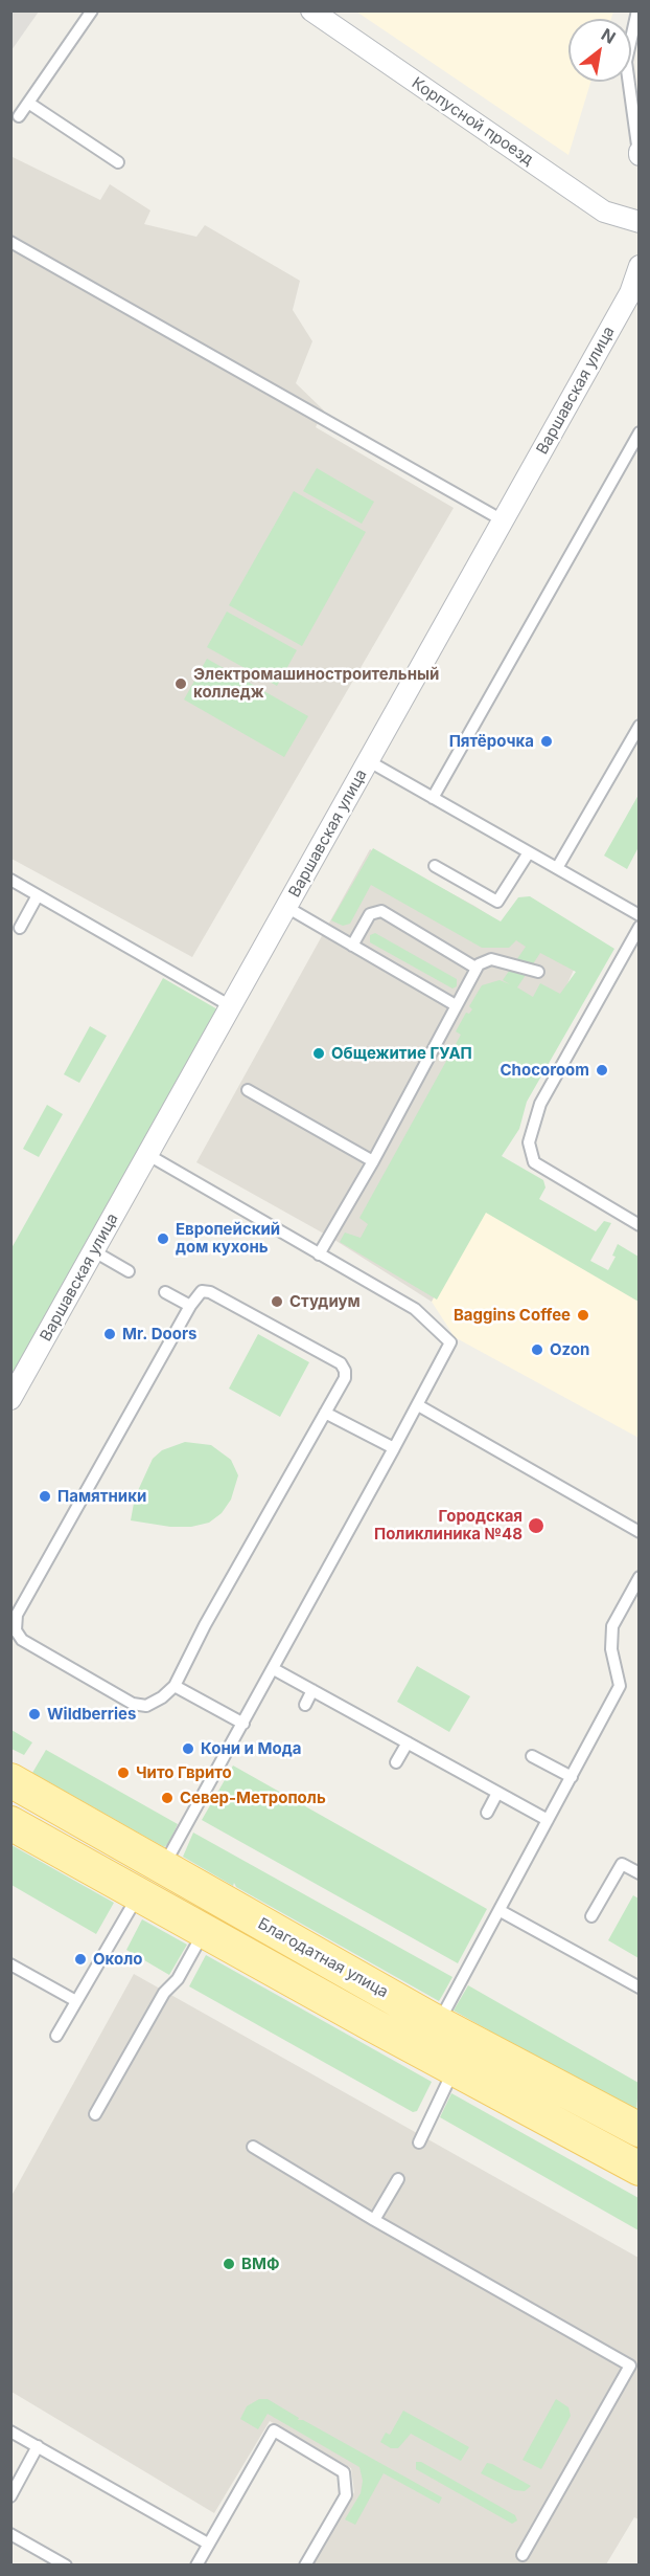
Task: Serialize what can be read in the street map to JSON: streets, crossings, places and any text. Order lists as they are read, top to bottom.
{
  "streets": {
    "main road": ["Благодатная улица"],
    "street": ["Корпусной проезд", "Варшавская улица"]
  },
  "places": [
    "Электромашиностроительный колледж",
    "Пятёрочка",
    "Общежитие ГУАП",
    "Chocoroom",
    "Европейский дом кухонь",
    "Студиум",
    "Baggins Coffee",
    "Mr. Doors",
    "Ozon",
    "Памятники",
    "Городская Поликлиника №48",
    "Wildberries",
    "Кони и Мода",
    "Чито Гврито",
    "Север-Метрополь",
    "Около",
    "ВМФ"
  ],
  "north": "top right"
}
